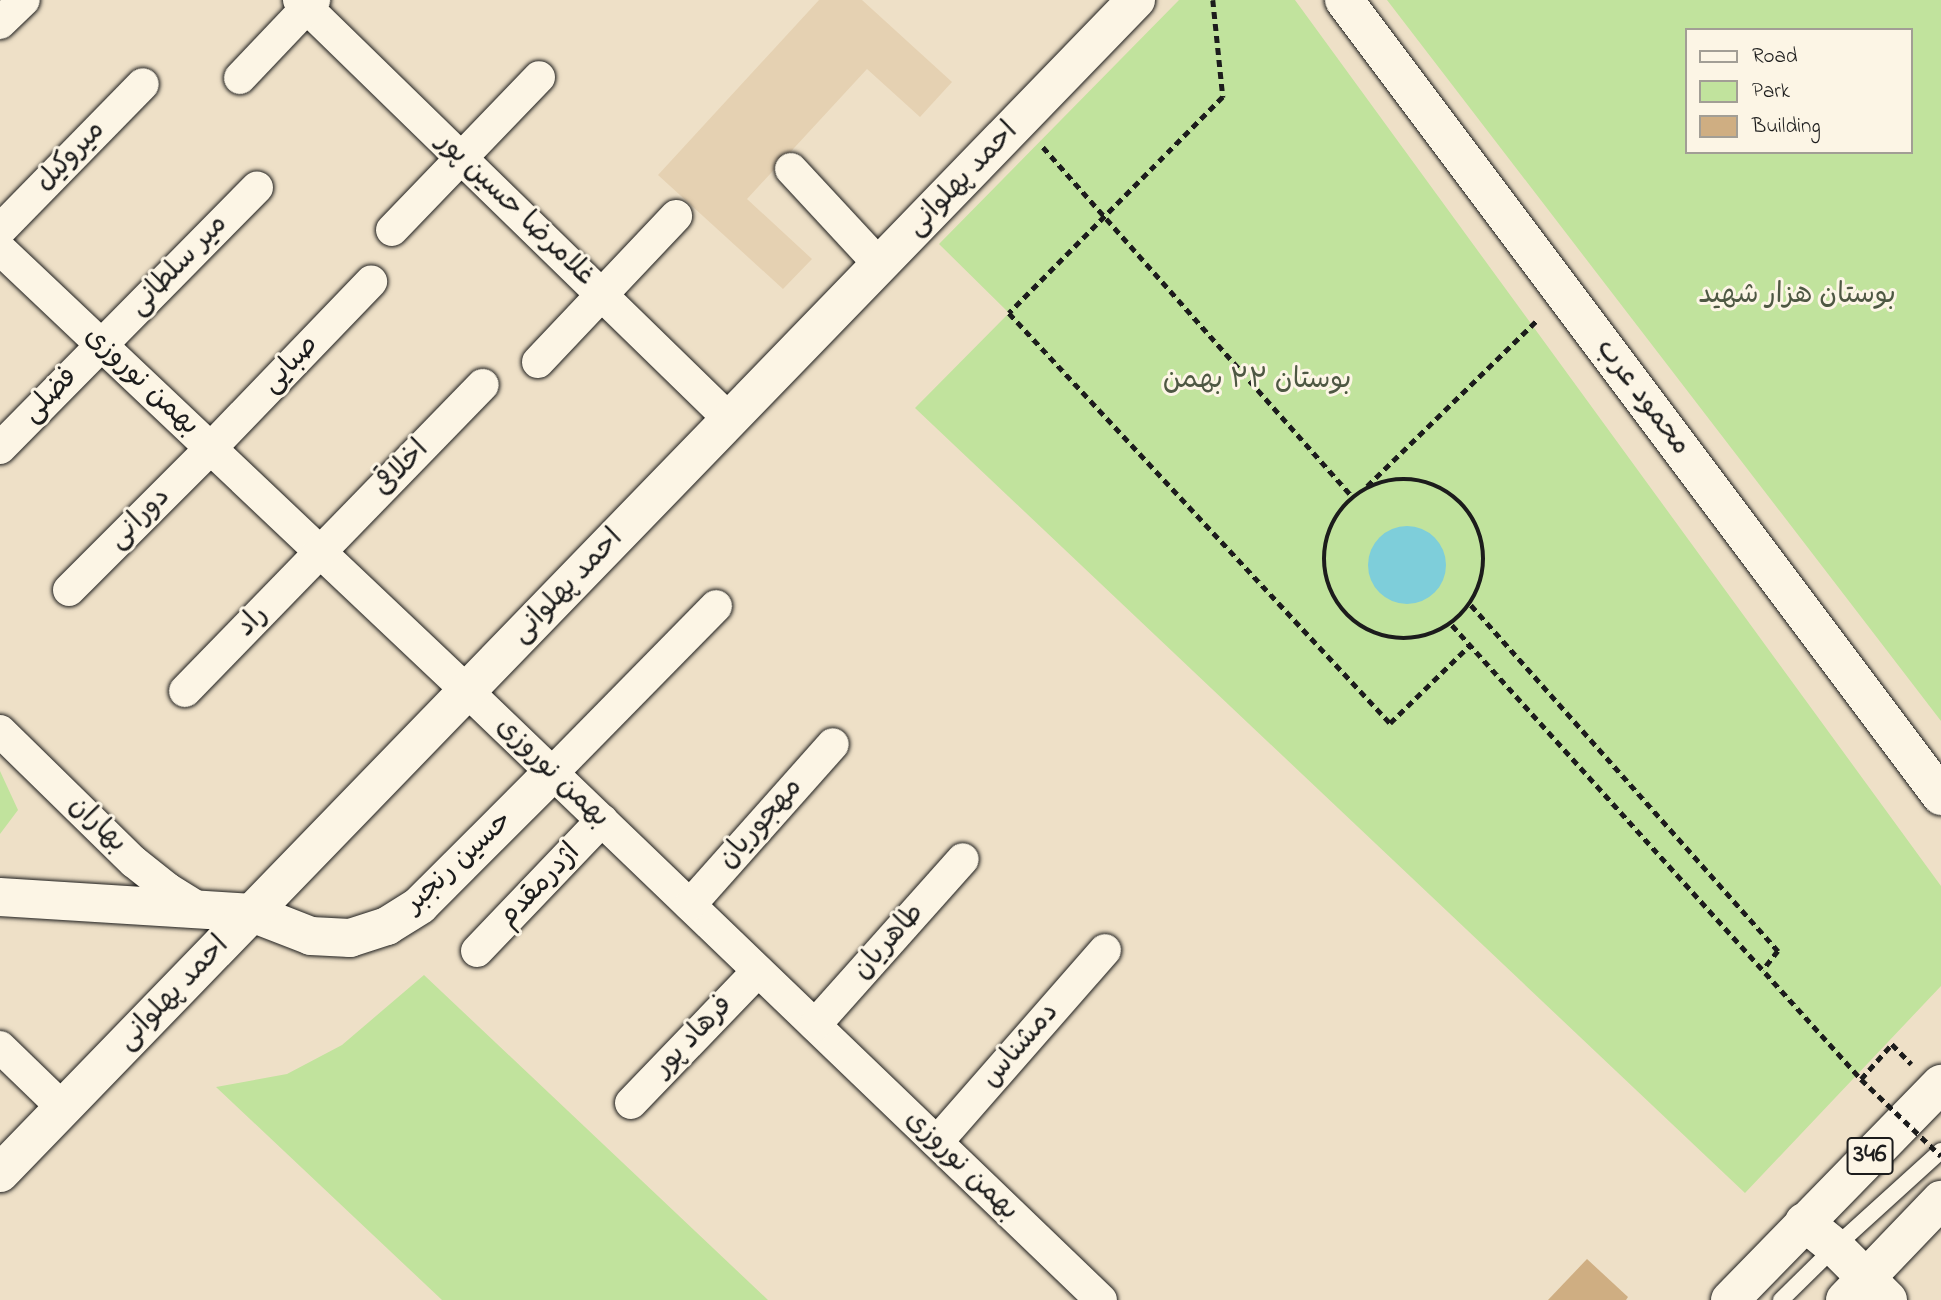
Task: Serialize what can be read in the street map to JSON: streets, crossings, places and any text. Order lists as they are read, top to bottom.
{
  "streets": {
    "street": [
      "میروکیل",
      "احمد پهلوانی",
      "غلامرضا حسین پور",
      "میر سلطانی",
      "صبایی",
      "بهمن نوروزی",
      "فضلی",
      "محمود عرب",
      "اخلاقی",
      "دورانی",
      "راد",
      "مهجوریان",
      "بهاران",
      "حسین رنجبر",
      "اژدرمقدم",
      "طاهریان",
      "فرهاد پور",
      "دمشناس",
      "346"
    ]
  },
  "crossings": [
    ["احمد پهلوانی", "غلامرضا حسین پور"],
    ["احمد پهلوانی", "بهمن نوروزی"],
    ["احمد پهلوانی", "حسین رنجبر"],
    ["میر سلطانی", "بهمن نوروزی"],
    ["میر سلطانی", "فضلی"],
    ["صبایی", "بهمن نوروزی"],
    ["صبایی", "دورانی"],
    ["بهمن نوروزی", "فضلی"],
    ["بهمن نوروزی", "اخلاقی"],
    ["بهمن نوروزی", "دورانی"],
    ["بهمن نوروزی", "راد"],
    ["بهمن نوروزی", "مهجوریان"],
    ["بهمن نوروزی", "حسین رنجبر"],
    ["بهمن نوروزی", "اژدرمقدم"],
    ["بهمن نوروزی", "طاهریان"],
    ["بهمن نوروزی", "فرهاد پور"],
    ["بهمن نوروزی", "دمشناس"],
    ["اخلاقی", "راد"],
    ["بهاران", "حسین رنجبر"]
  ],
  "parks": ["بوستان هزار شهید", "بوستان ۲۲ بهمن"],
  "legend": ["Road", "Park", "Building"]
}
